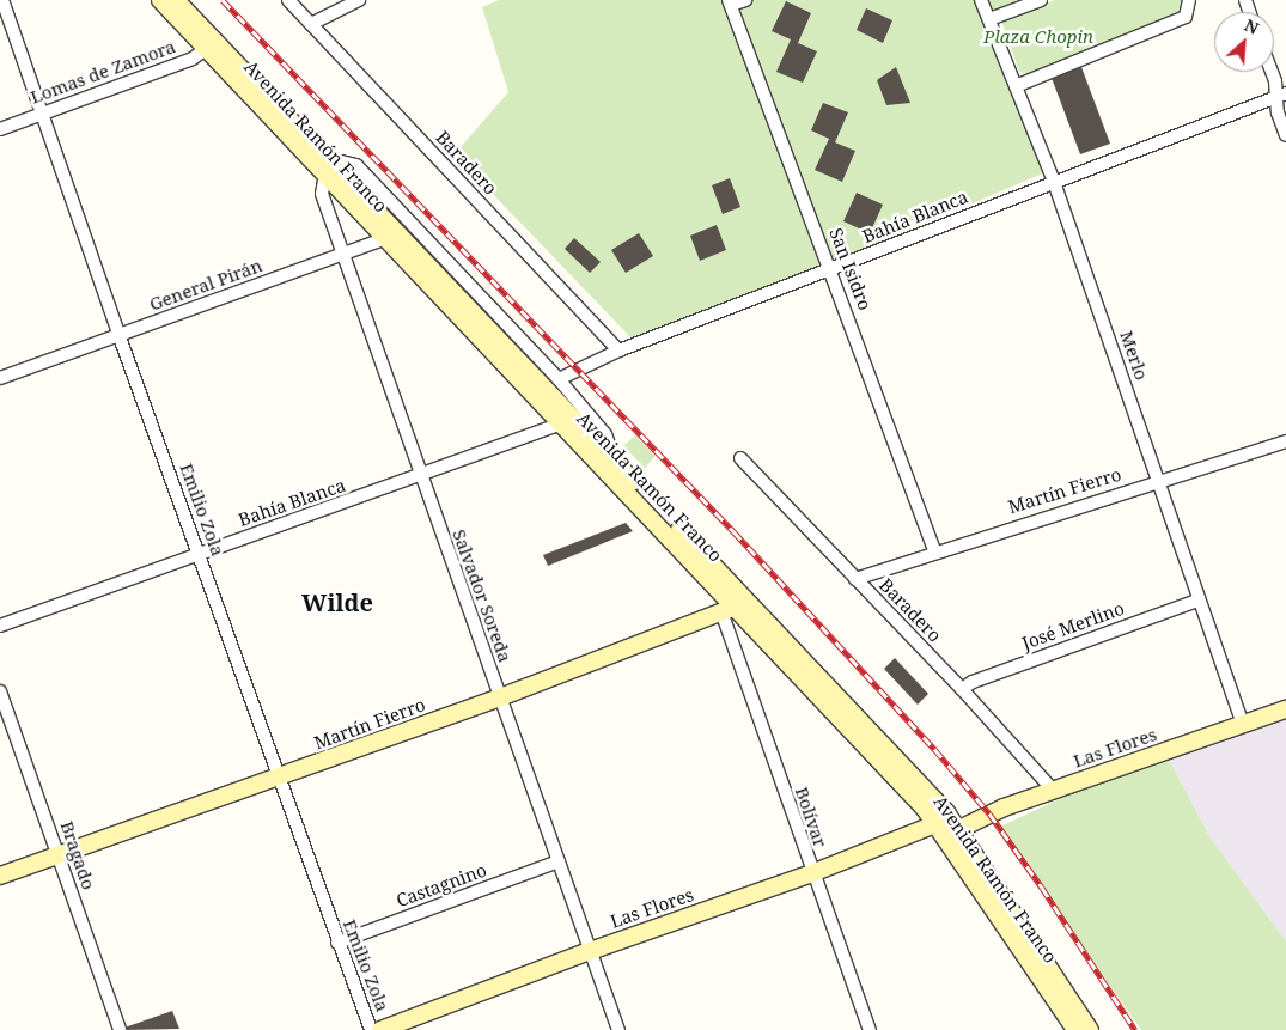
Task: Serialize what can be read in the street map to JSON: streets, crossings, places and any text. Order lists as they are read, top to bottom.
{
  "streets": {
    "main road": ["Avenida Ramón Franco", "Martín Fierro", "Las Flores"],
    "street": [
      "Lomas de Zamora",
      "Baradero",
      "Bahía Blanca",
      "San Isidro",
      "General Pirán",
      "Merlo",
      "Emilio Zola",
      "Salvador Soreda",
      "José Merlino",
      "Bolívar",
      "Bragado",
      "Castagnino"
    ]
  },
  "crossings": [
    ["Lomas de Zamora", "Avenida Ramón Franco"],
    ["Lomas de Zamora", "Emilio Zola"],
    ["Avenida Ramón Franco", "Bahía Blanca"],
    ["Avenida Ramón Franco", "General Pirán"],
    ["Avenida Ramón Franco", "Martín Fierro"],
    ["Avenida Ramón Franco", "Salvador Soreda"],
    ["Avenida Ramón Franco", "Las Flores"],
    ["Baradero", "Bahía Blanca"],
    ["Baradero", "Martín Fierro"],
    ["Baradero", "José Merlino"],
    ["Baradero", "Las Flores"],
    ["Bahía Blanca", "San Isidro"],
    ["Bahía Blanca", "Merlo"],
    ["Bahía Blanca", "Emilio Zola"],
    ["Bahía Blanca", "Salvador Soreda"],
    ["San Isidro", "Martín Fierro"],
    ["General Pirán", "Emilio Zola"],
    ["General Pirán", "Salvador Soreda"],
    ["Merlo", "Martín Fierro"],
    ["Merlo", "José Merlino"],
    ["Merlo", "Las Flores"],
    ["Martín Fierro", "Emilio Zola"],
    ["Martín Fierro", "Salvador Soreda"],
    ["Martín Fierro", "Bolívar"],
    ["Martín Fierro", "Bragado"],
    ["Emilio Zola", "Castagnino"],
    ["Salvador Soreda", "Las Flores"],
    ["Salvador Soreda", "Castagnino"],
    ["Las Flores", "Bolívar"]
  ],
  "districts": ["Wilde"],
  "parks": ["Plaza Chopin"],
  "north": "top right"
}
